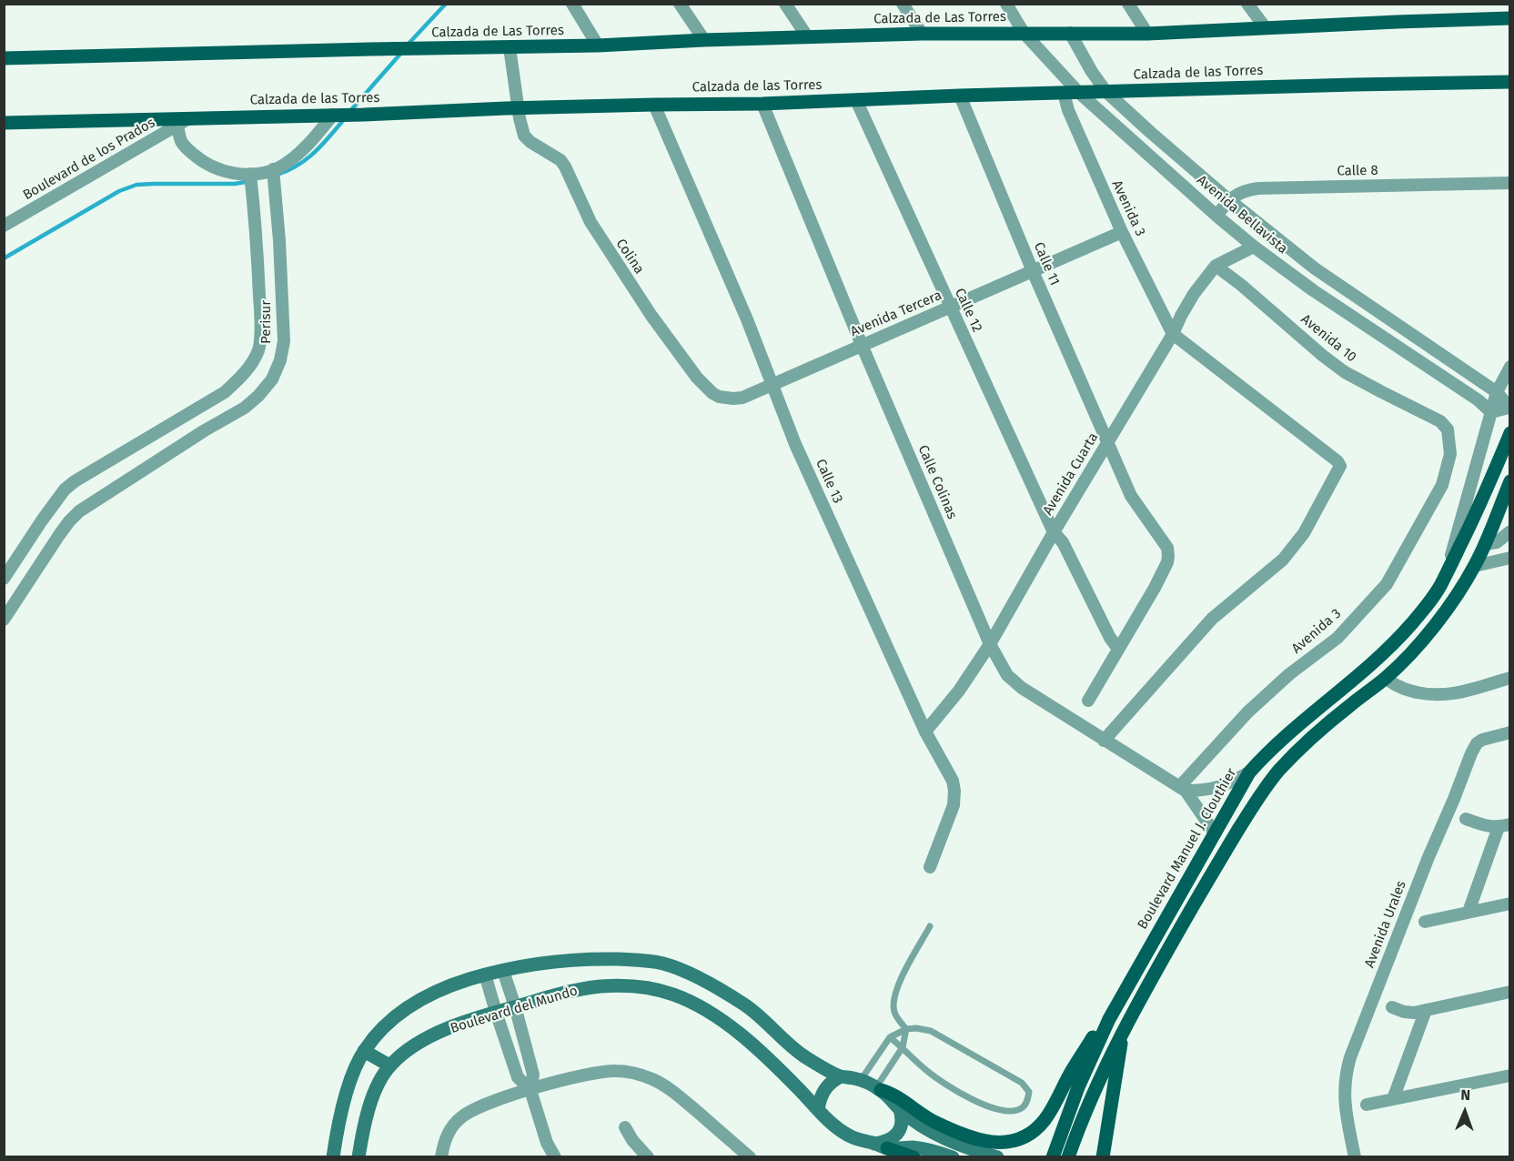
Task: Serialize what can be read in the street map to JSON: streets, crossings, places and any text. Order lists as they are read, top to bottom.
{
  "streets": {
    "main road": ["Calzada de Las Torres", "Calzada de las Torres", "Boulevard Manuel J. Clouthier"],
    "street": [
      "Boulevard de los Prados",
      "Calle 8",
      "Avenida 3",
      "Avenida Bellavista",
      "Colina",
      "Calle 11",
      "Calle 12",
      "Avenida Tercera",
      "Perisur",
      "Avenida 10",
      "Avenida Cuarta",
      "Calle 13",
      "Calle Colinas",
      "Avenida Urales",
      "Boulevard del Mundo"
    ]
  },
  "crossings": [
    ["Calzada de Las Torres", "Avenida Bellavista"],
    ["Calzada de Las Torres", "Colina"],
    ["Calzada de las Torres", "Boulevard de los Prados"],
    ["Calzada de las Torres", "Avenida 3"],
    ["Calzada de las Torres", "Avenida Bellavista"],
    ["Calzada de las Torres", "Colina"],
    ["Calzada de las Torres", "Calle 11"],
    ["Calzada de las Torres", "Calle 12"],
    ["Calzada de las Torres", "Calle 13"],
    ["Calzada de las Torres", "Calle Colinas"],
    ["Calle 8", "Avenida Bellavista"],
    ["Avenida 3", "Avenida Tercera"],
    ["Avenida 3", "Avenida 10"],
    ["Avenida 3", "Avenida Cuarta"],
    ["Avenida 3", "Calle Colinas"],
    ["Avenida Bellavista", "Avenida Cuarta"],
    ["Colina", "Avenida Tercera"],
    ["Calle 11", "Calle 12"],
    ["Calle 11", "Avenida Tercera"],
    ["Calle 11", "Avenida Cuarta"],
    ["Calle 12", "Avenida Tercera"],
    ["Calle 12", "Avenida Cuarta"],
    ["Avenida Tercera", "Calle 13"],
    ["Avenida Tercera", "Calle Colinas"],
    ["Avenida 10", "Avenida Cuarta"],
    ["Avenida Cuarta", "Calle 13"],
    ["Avenida Cuarta", "Calle Colinas"],
    ["Calle Colinas", "Boulevard Manuel J. Clouthier"]
  ],
  "north": "top"
}
